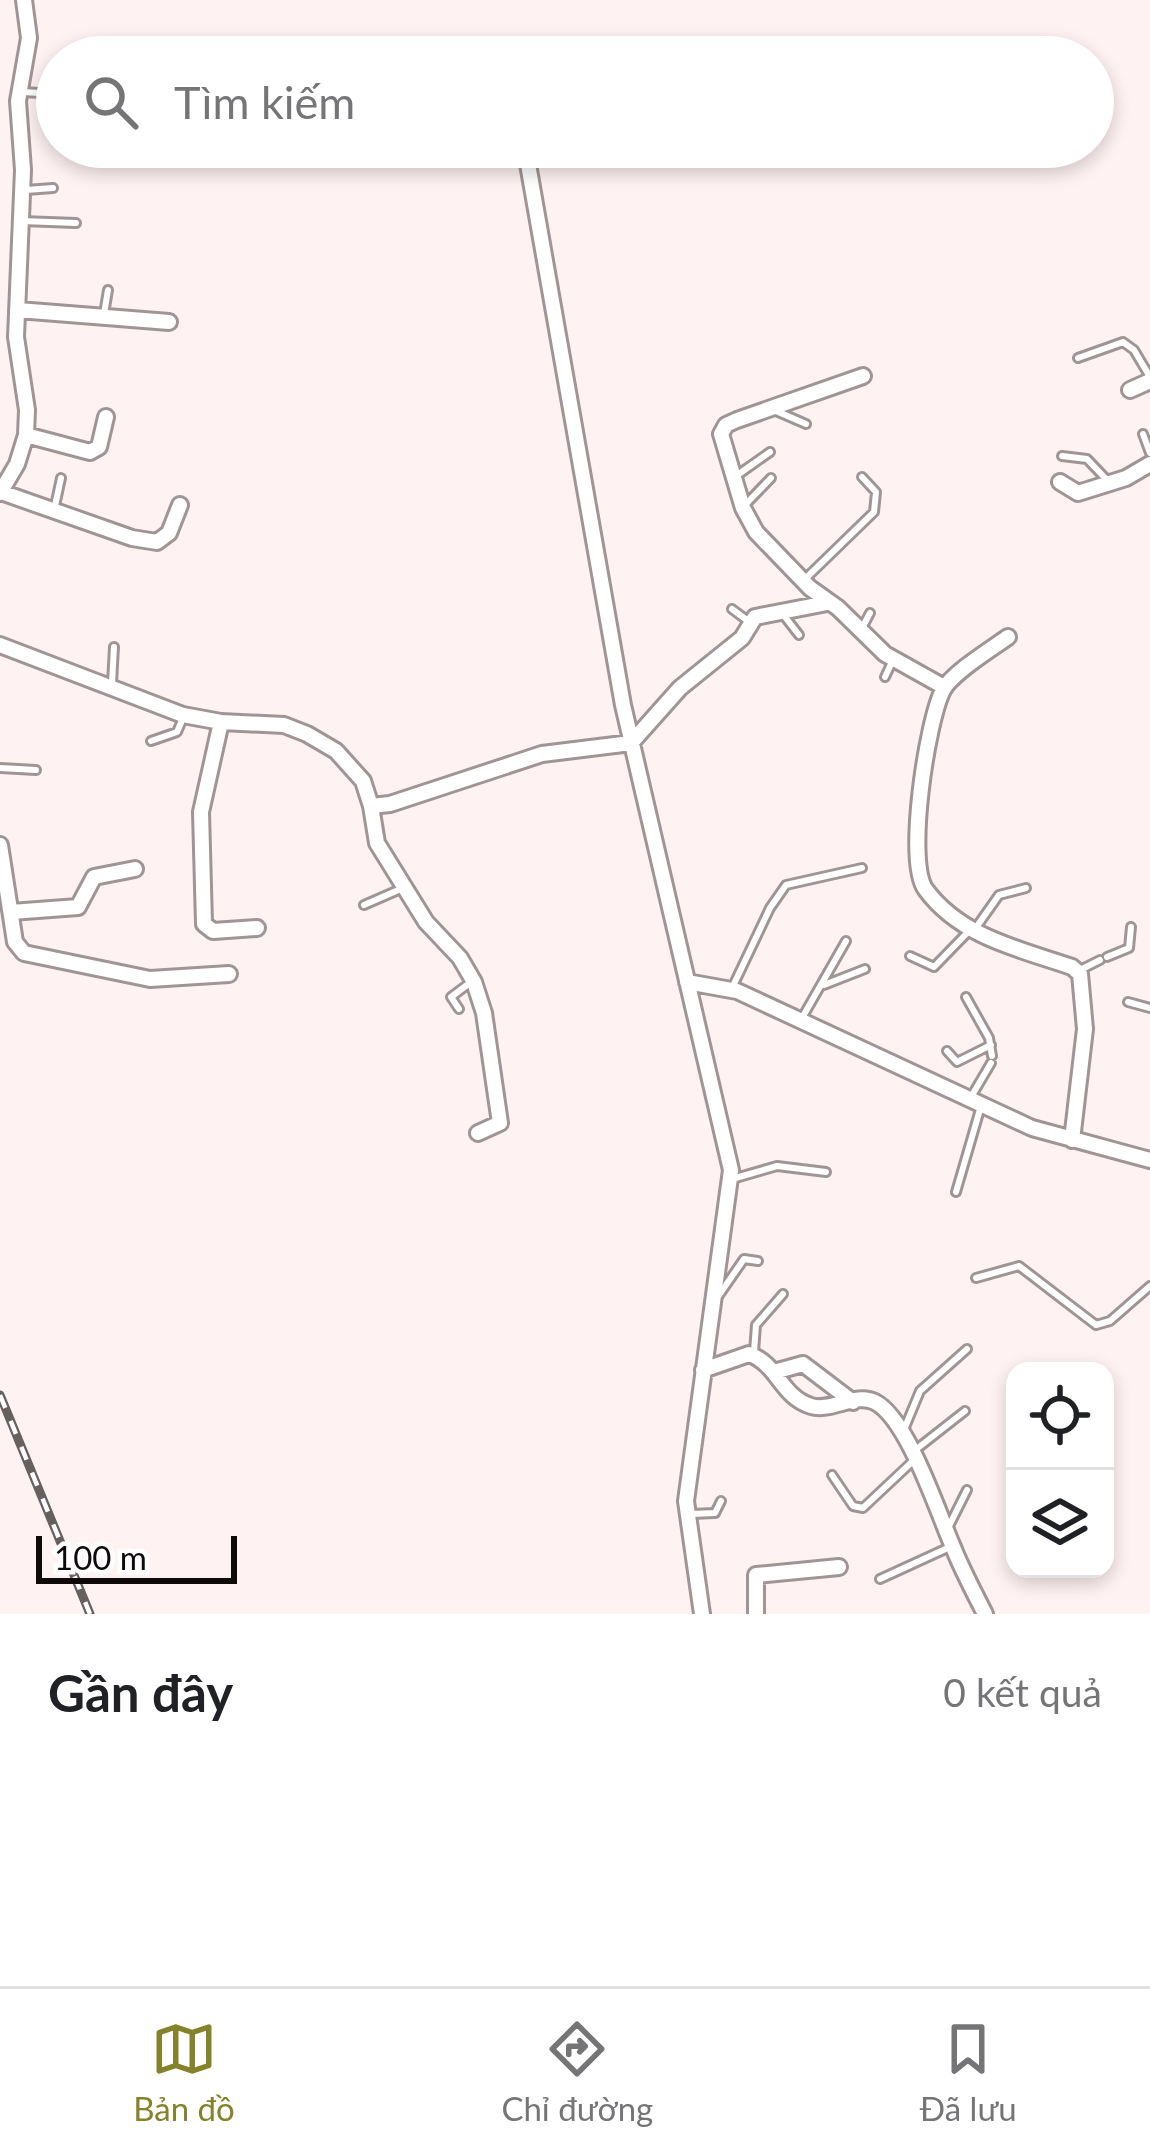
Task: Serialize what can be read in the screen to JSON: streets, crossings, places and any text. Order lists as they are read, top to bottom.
{
  "scale_bar": "100 m",
  "page": {
    "search": "Tìm kiếm",
    "scale": "100 m",
    "heading": ["Gần đây", "0 kết quả"],
    "nav": ["Bản đồ", "Chỉ đường", "Đã lưu"]
  }
}
